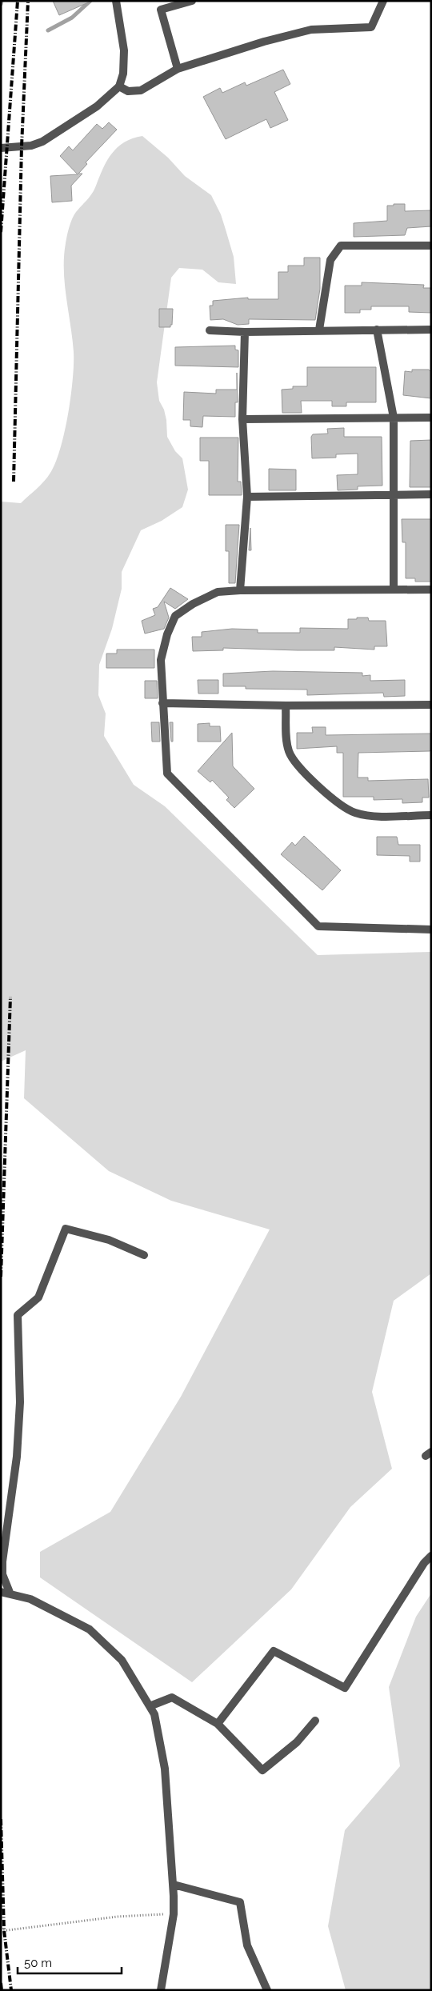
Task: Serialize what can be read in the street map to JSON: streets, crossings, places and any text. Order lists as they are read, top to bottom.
{
  "scale_bar": "50 m"
}
